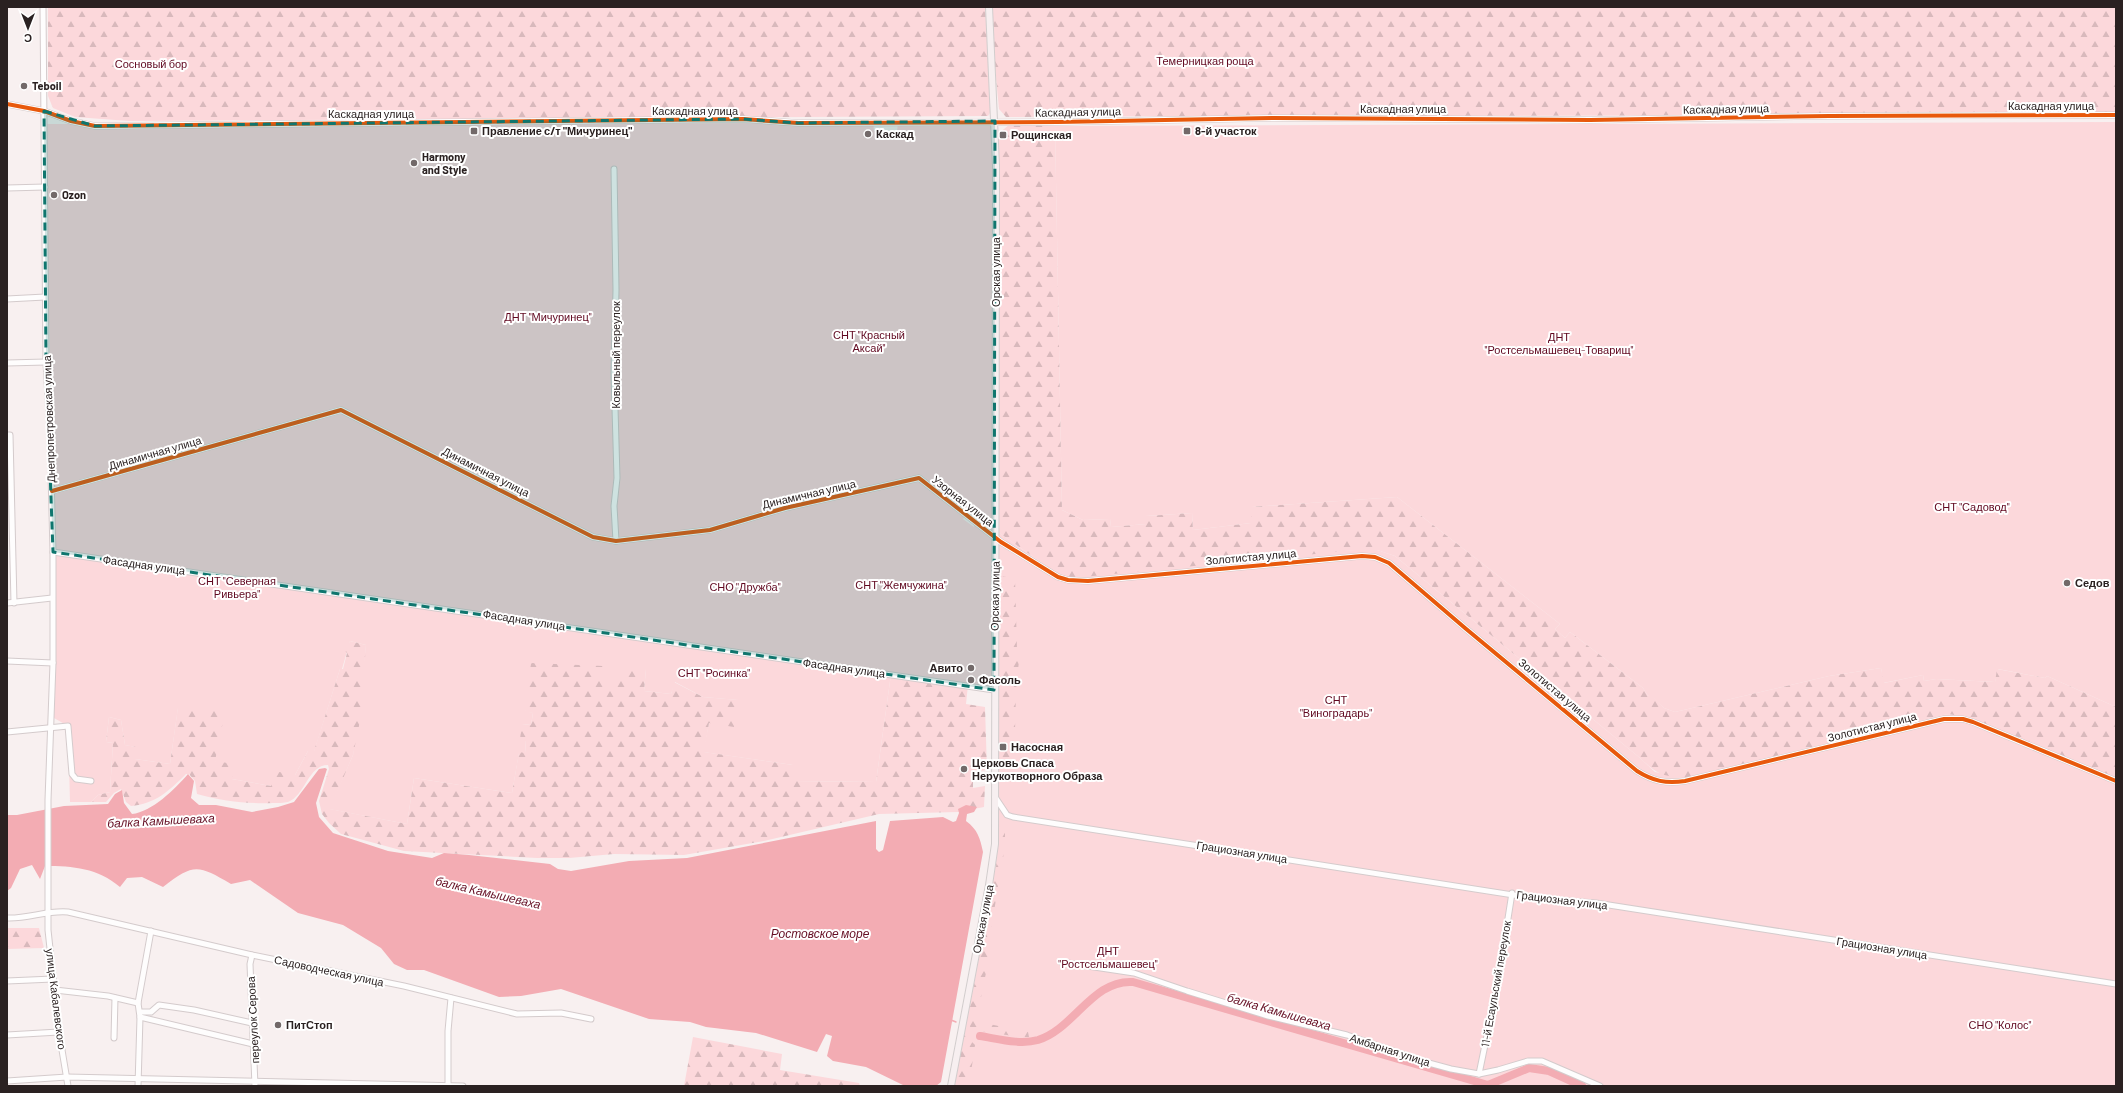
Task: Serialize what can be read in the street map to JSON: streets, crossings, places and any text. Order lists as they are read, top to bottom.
{
  "streets": {
    "main road": ["Орская улица"],
    "street": [
      "Каскадная улица",
      "Ковыльный переулок",
      "Днепропетровская улица",
      "Динамичная улица",
      "Узорная улица",
      "Золотистая улица",
      "Фасадная улица",
      "Грациозная улица",
      "Садоводческая улица",
      "11-й Есаульский переулок",
      "улица Кабалевского",
      "переулок Серова",
      "Амбарная улица"
    ]
  },
  "crossings": [
    ["Каскадная улица", "Орская улица"],
    ["Каскадная улица", "Днепропетровская улица"],
    ["Орская улица", "Узорная улица"],
    ["Орская улица", "Золотистая улица"],
    ["Орская улица", "Фасадная улица"],
    ["Орская улица", "Грациозная улица"],
    ["Ковыльный переулок", "Динамичная улица"],
    ["Днепропетровская улица", "Динамичная улица"],
    ["Днепропетровская улица", "Фасадная улица"],
    ["Днепропетровская улица", "улица Кабалевского"],
    ["Динамичная улица", "Узорная улица"],
    ["Узорная улица", "Золотистая улица"],
    ["Грациозная улица", "11-й Есаульский переулок"],
    ["Садоводческая улица", "улица Кабалевского"],
    ["Садоводческая улица", "переулок Серова"],
    ["11-й Есаульский переулок", "Амбарная улица"]
  ],
  "water": ["балка Камышеваха", "Ростовское море"],
  "parks": [
    "Темерницкая роща",
    "Сосновый бор",
    "ДНТ \"Мичуринец\"",
    "СНТ \"Красный Аксай\"",
    "ДНТ \"Ростсельмашевец-Товарищ\"",
    "СНТ \"Садовод\"",
    "СНТ \"Северная Ривьера\"",
    "СНТ \"Жемчужина\"",
    "СНО \"Дружба\"",
    "СНТ \"Росинка\"",
    "СНТ \"Виноградарь\"",
    "ДНТ \"Ростсельмашевец\"",
    "СНО \"Колос\""
  ],
  "places": {
    "other": [
      "Teboil",
      "Каскад",
      "Harmony and Style",
      "Ozon",
      "Седов",
      "Авито",
      "Фасоль",
      "Церковь Спаса Нерукотворного Образа",
      "ПитСтоп"
    ],
    "transit": [
      "Правление с/т \"Мичуринец\"",
      "8-й участок",
      "Рощинская",
      "Насосная"
    ]
  },
  "north": "bottom"
}
